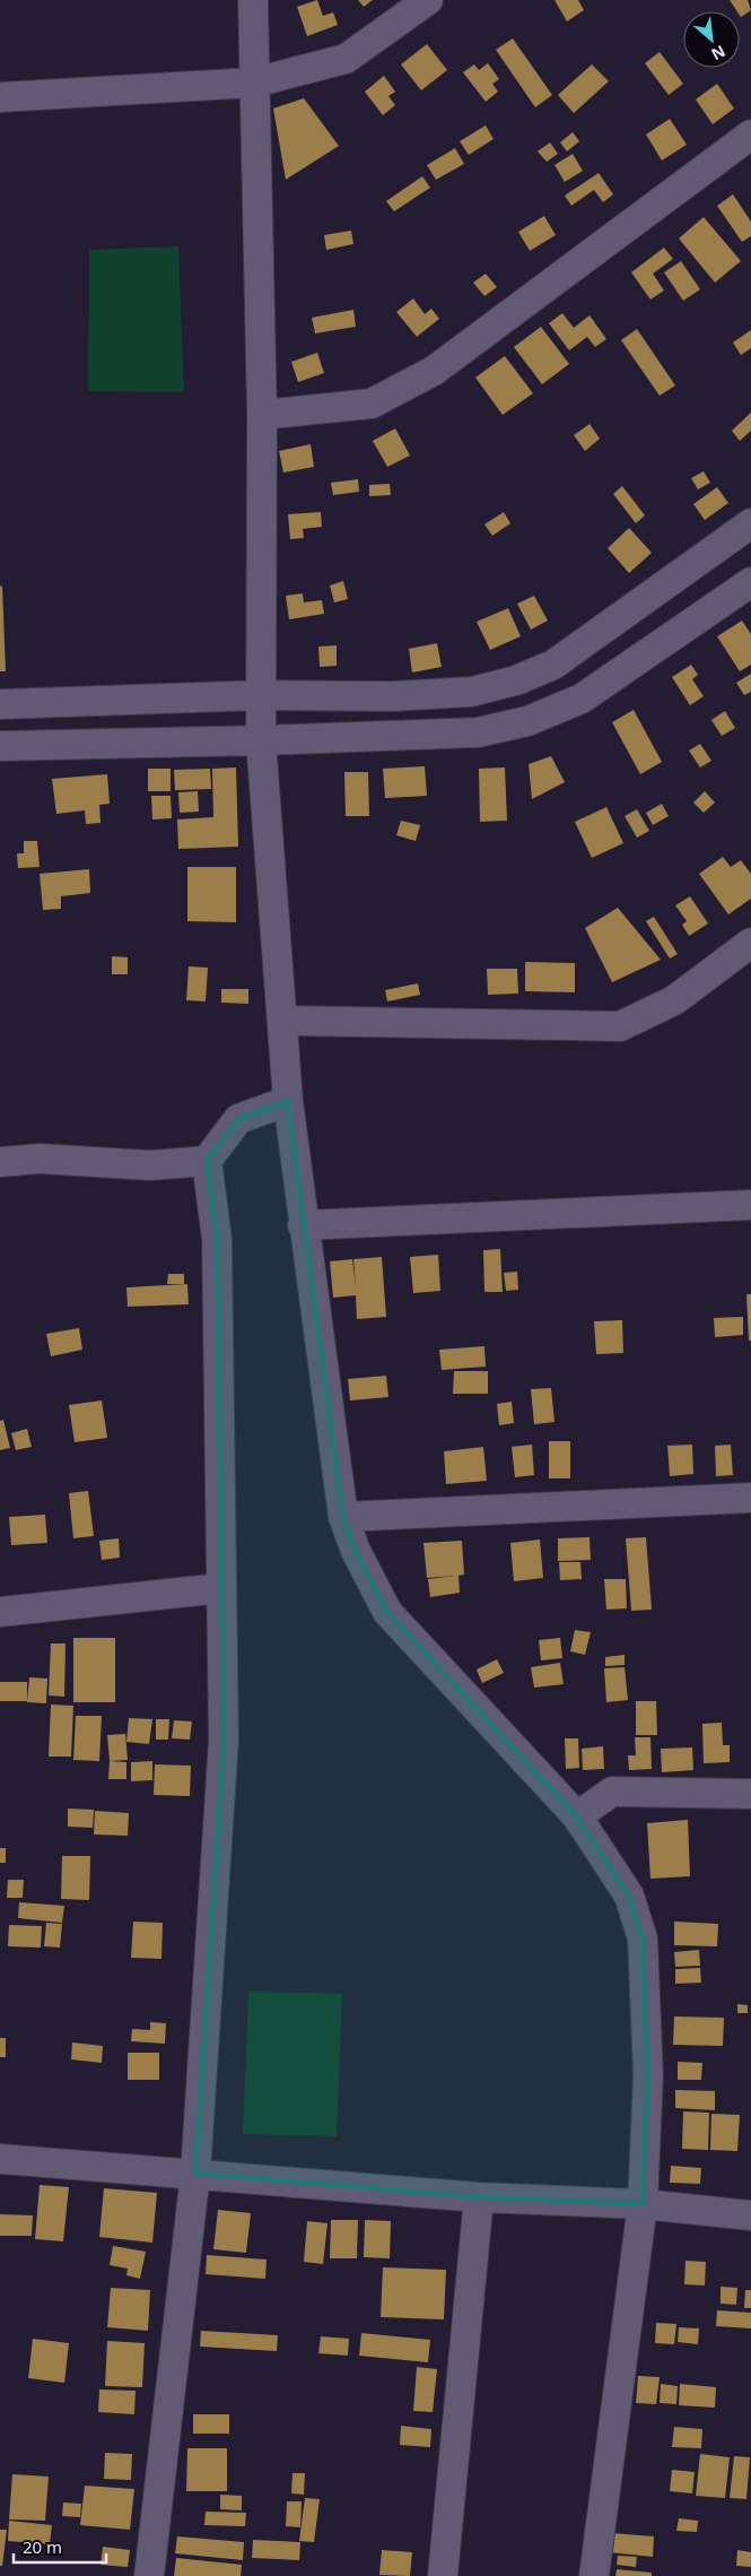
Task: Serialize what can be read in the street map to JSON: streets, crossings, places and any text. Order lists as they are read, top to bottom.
{
  "scale_bar": "20 m",
  "north": "bottom right"
}
